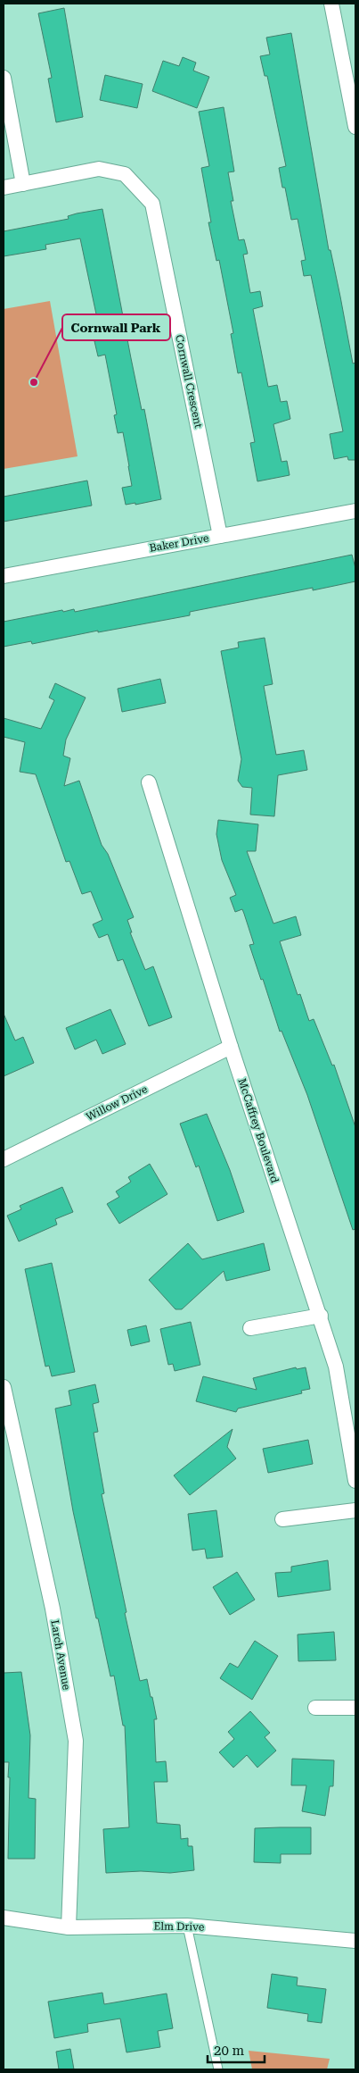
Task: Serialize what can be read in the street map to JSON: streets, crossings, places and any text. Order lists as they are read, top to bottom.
{
  "streets": {
    "street": [
      "Cornwall Crescent",
      "Baker Drive",
      "Willow Drive",
      "McCaffrey Boulevard",
      "Larch Avenue",
      "Elm Drive"
    ]
  },
  "crossings": [
    ["Cornwall Crescent", "Baker Drive"],
    ["Willow Drive", "McCaffrey Boulevard"],
    ["Larch Avenue", "Elm Drive"]
  ],
  "places": ["Cornwall Park"],
  "scale_bar": "20 m"
}
